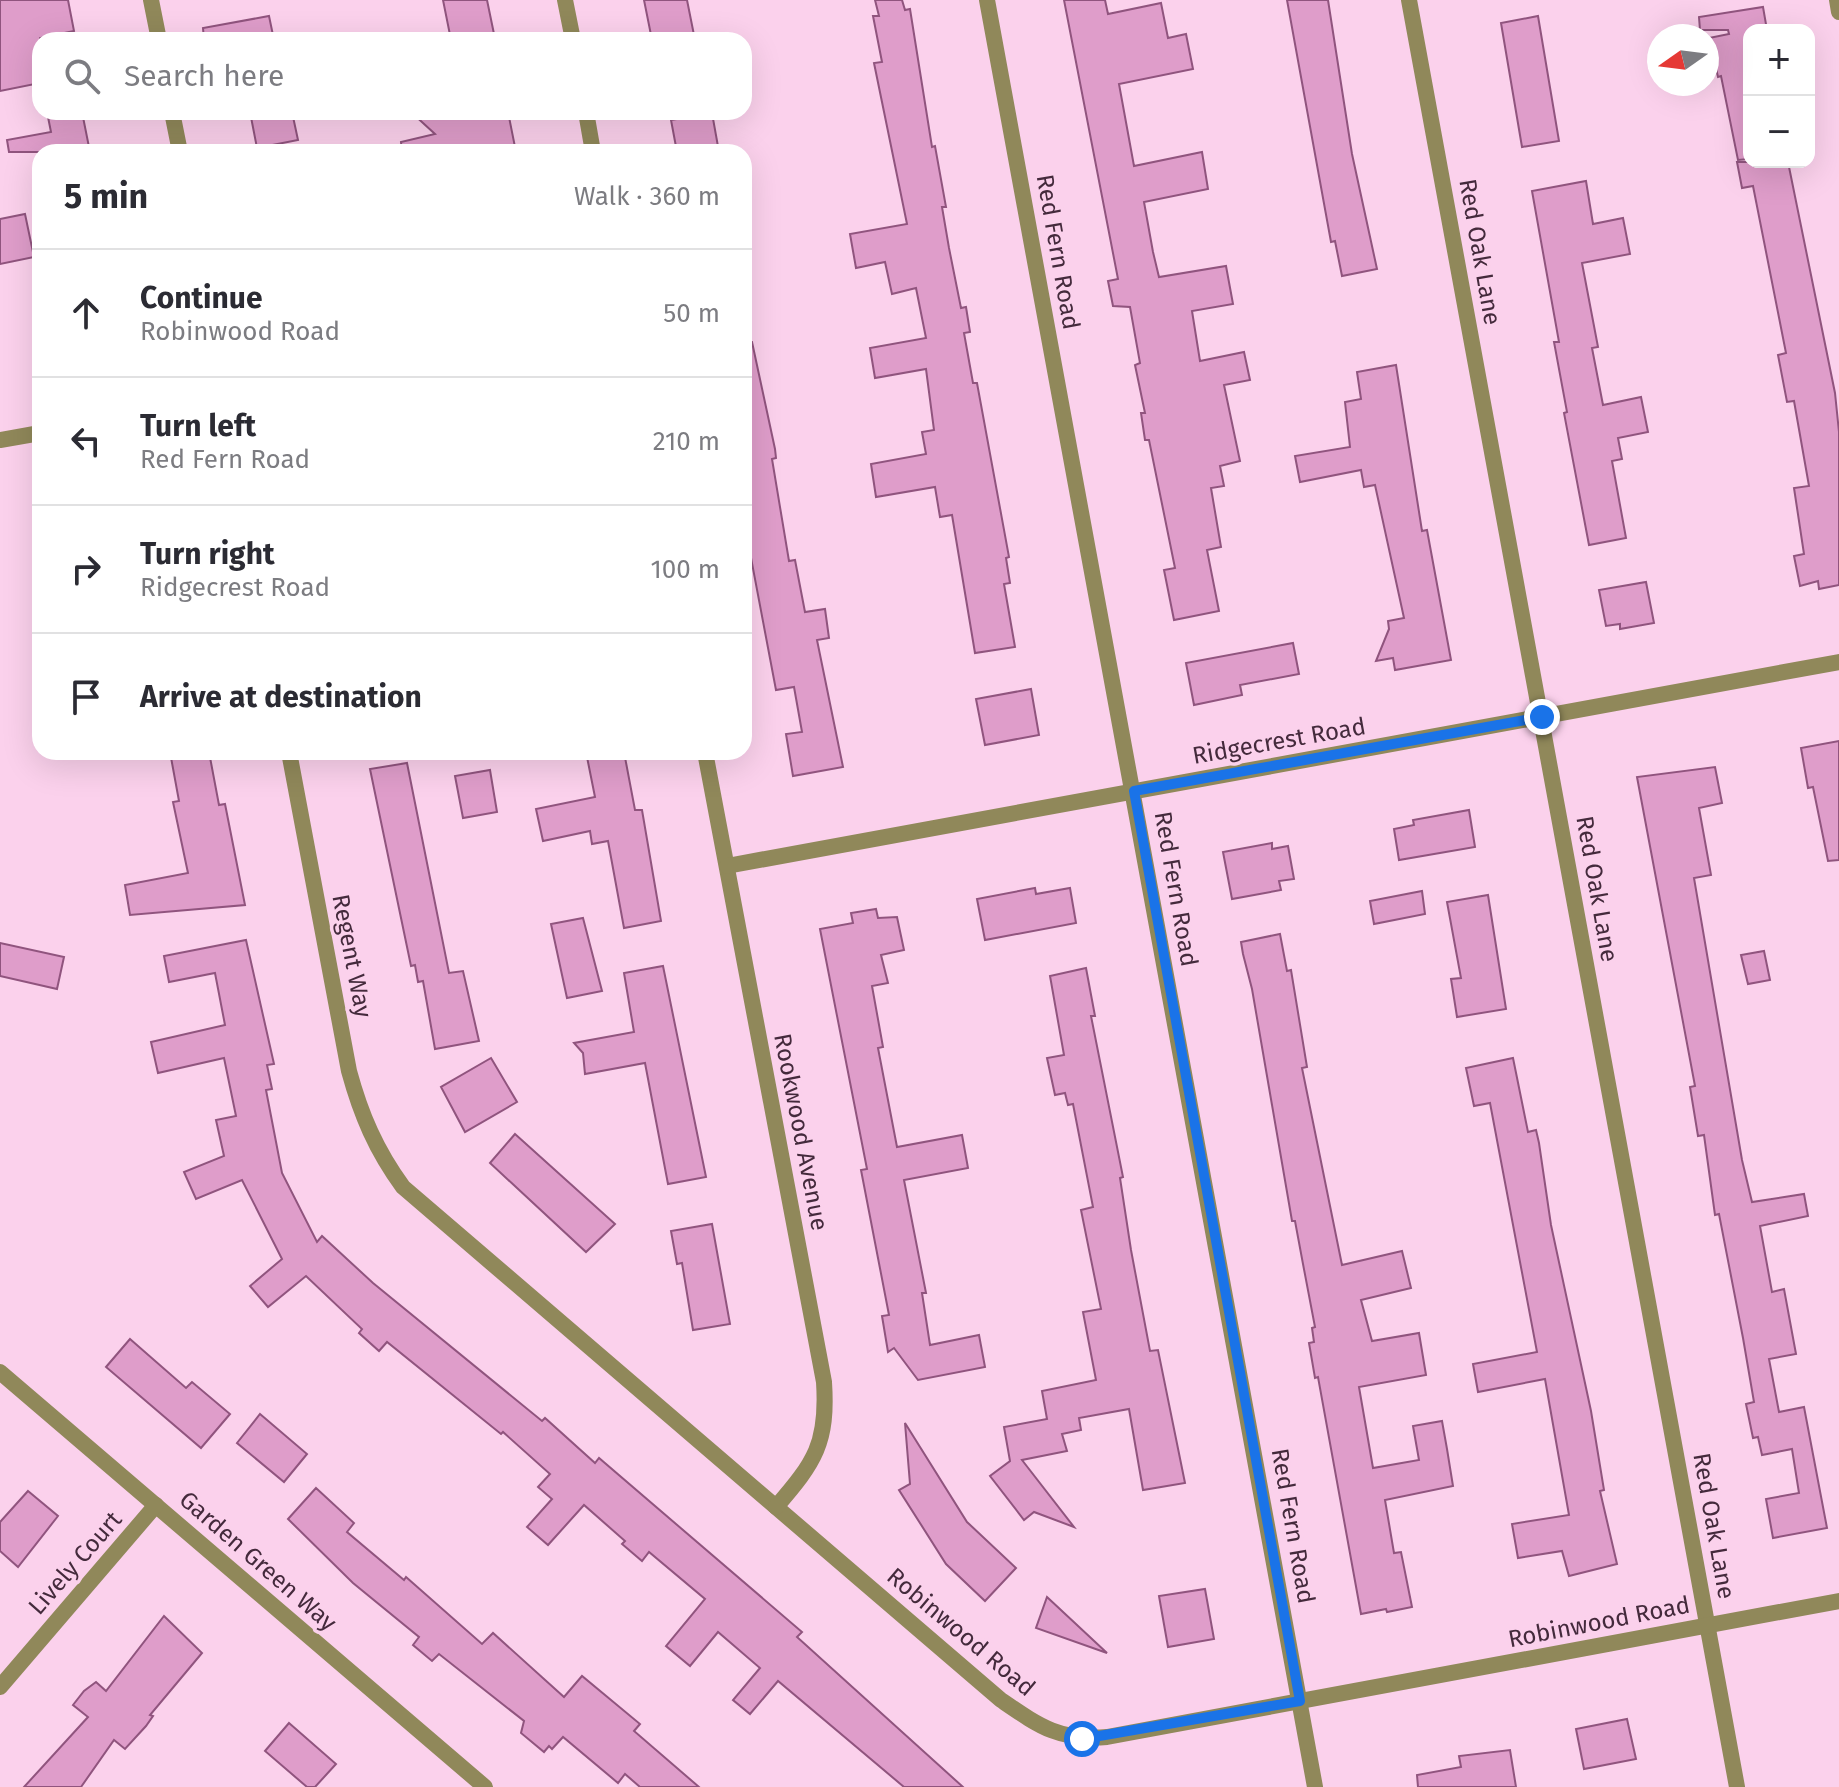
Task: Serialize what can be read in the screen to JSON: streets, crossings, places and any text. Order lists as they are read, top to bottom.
{
  "streets": {
    "street": [
      "Red Fern Road",
      "Red Oak Lane",
      "Ridgecrest Road",
      "Regent Way",
      "Rookwood Avenue",
      "Garden Green Way",
      "Lively Court",
      "Robinwood Road"
    ]
  },
  "crossings": [
    ["Red Fern Road", "Ridgecrest Road"],
    ["Red Fern Road", "Robinwood Road"],
    ["Red Oak Lane", "Ridgecrest Road"],
    ["Red Oak Lane", "Robinwood Road"],
    ["Ridgecrest Road", "Rookwood Avenue"],
    ["Regent Way", "Robinwood Road"],
    ["Rookwood Avenue", "Robinwood Road"],
    ["Garden Green Way", "Lively Court"]
  ],
  "north": "left",
  "page": {
    "map_buttons": ["+", "−"],
    "search": "Search here",
    "heading": ["5 min", "Walk · 360 m"],
    "list": [
      ["Continue", "Robinwood Road", "50 m"],
      ["Turn left", "Red Fern Road", "210 m"],
      ["Turn right", "Ridgecrest Road", "100 m"],
      "Arrive at destination"
    ]
  }
}
